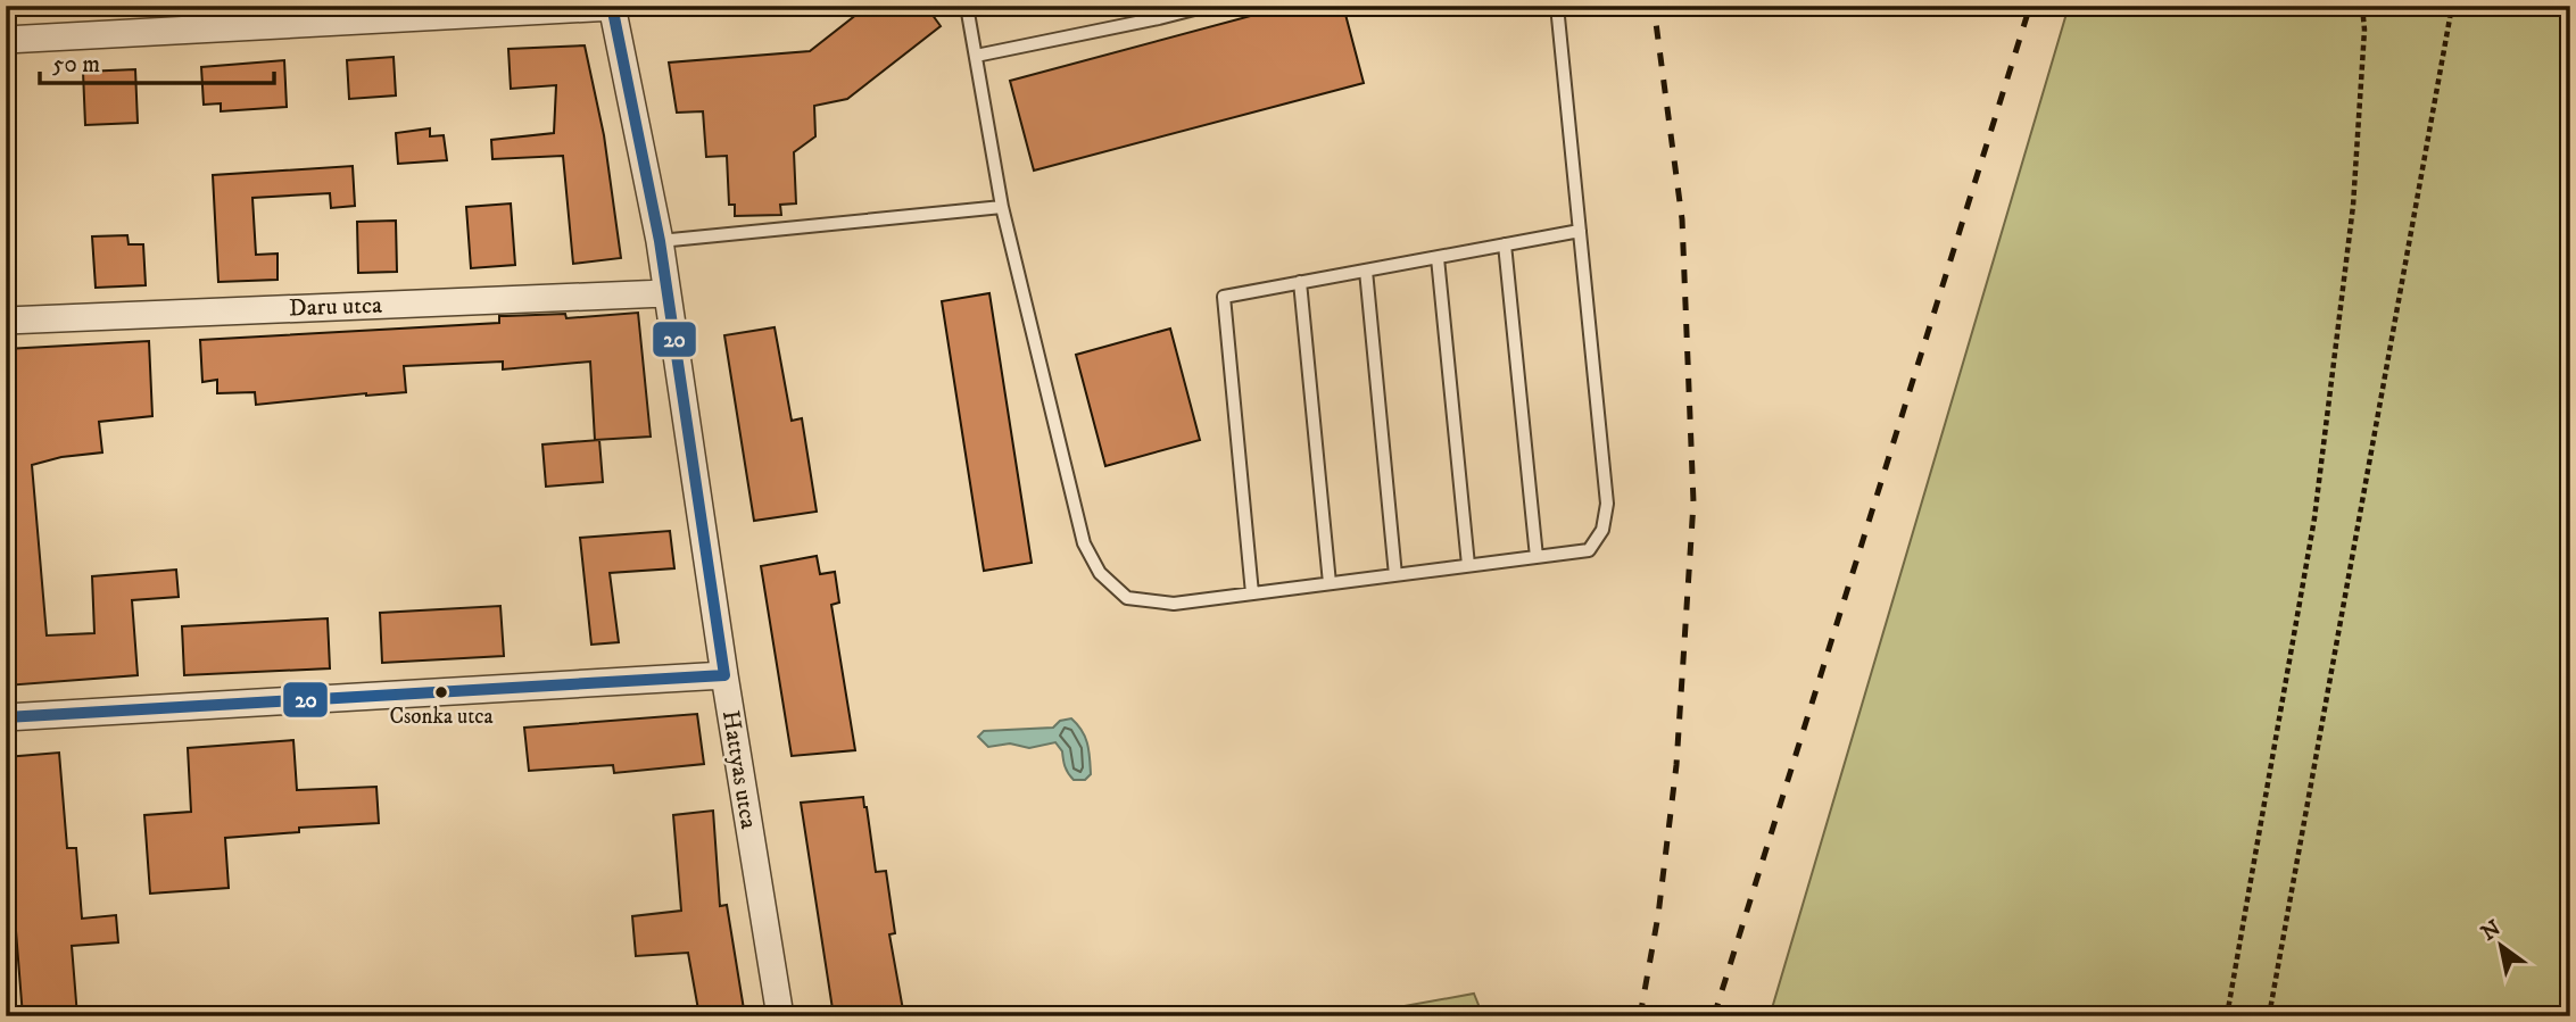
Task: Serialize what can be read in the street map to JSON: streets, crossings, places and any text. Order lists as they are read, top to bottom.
{
  "streets": {
    "street": ["Daru utca", "Hattyas utca"]
  },
  "crossings": [
    ["Daru utca", "Hattyas utca"]
  ],
  "places": ["Csonka utca"],
  "lines": ["transit line 20"],
  "scale_bar": "50 m",
  "north": "top left"
}
